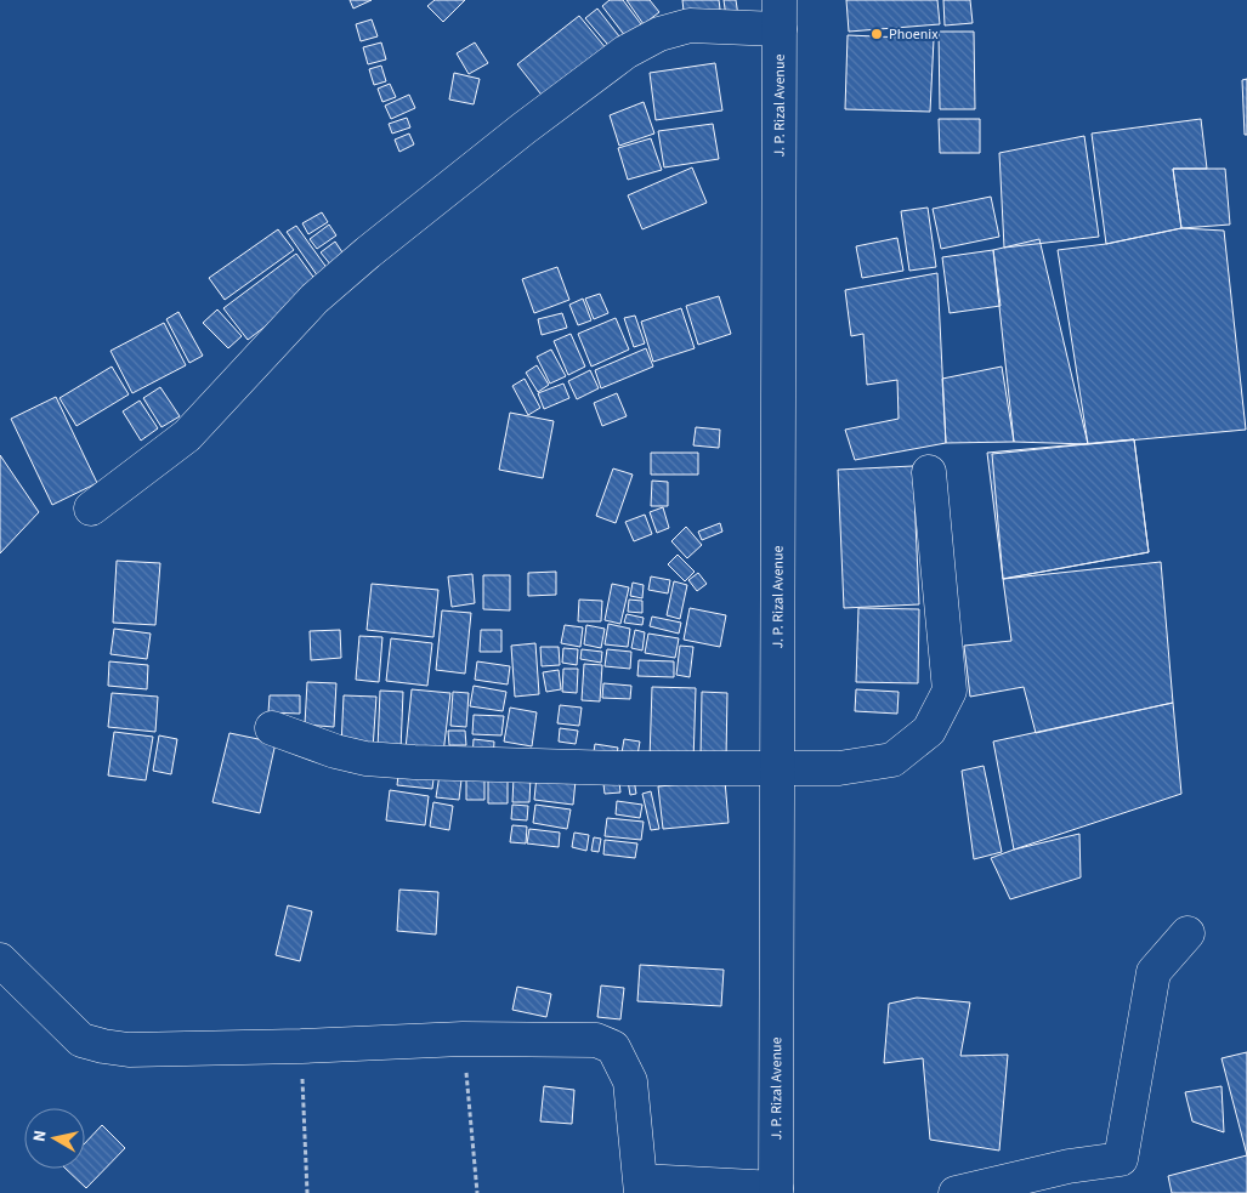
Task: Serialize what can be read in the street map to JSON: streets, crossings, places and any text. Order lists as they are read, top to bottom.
{
  "streets": {
    "street": ["J. P. Rizal Avenue"]
  },
  "places": ["Phoenix"],
  "north": "left"
}
